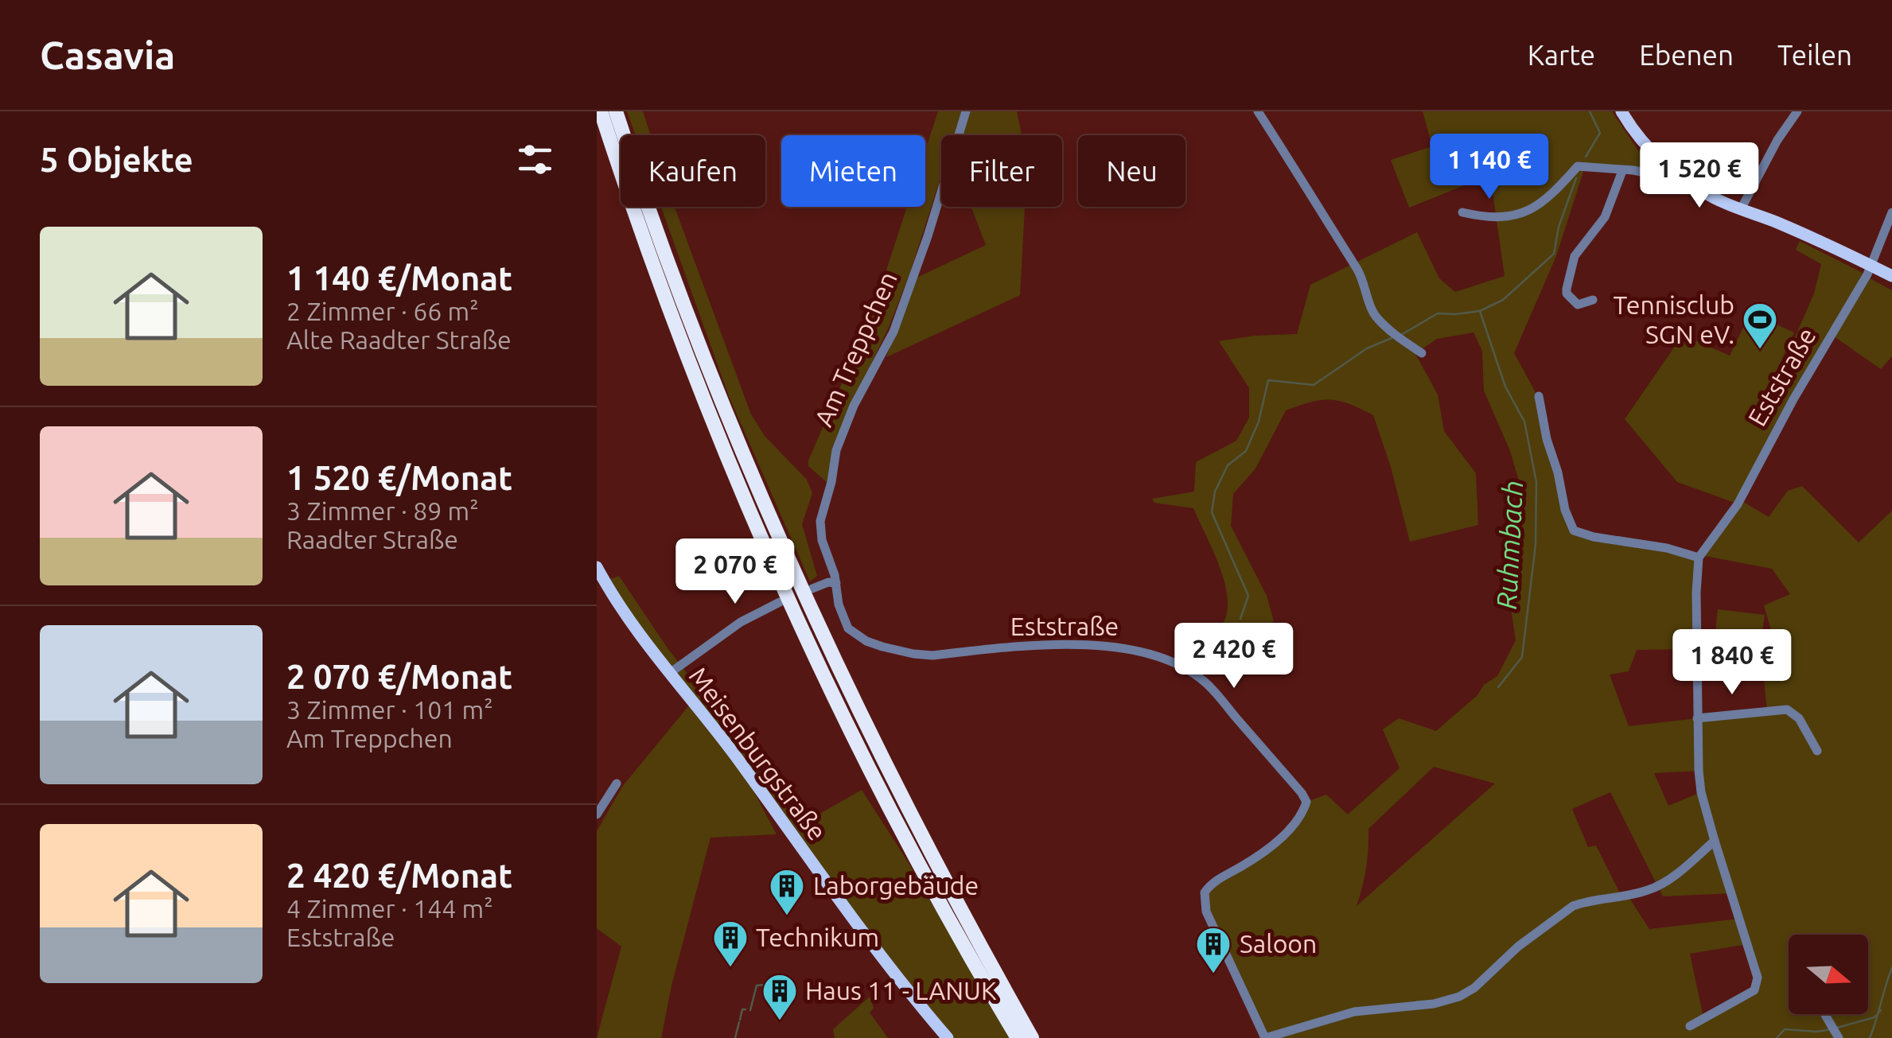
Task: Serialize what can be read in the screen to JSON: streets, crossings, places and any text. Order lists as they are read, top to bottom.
{
  "streets": {
    "main road": ["Meisenburgstraße"],
    "street": ["Am Treppchen", "Eststraße"]
  },
  "crossings": [
    ["Am Treppchen", "Eststraße"]
  ],
  "water": ["Ruhmbach"],
  "places": {
    "sports": ["Tennisclub SGN eV."],
    "building": [
      "Laborgebäude",
      "Technikum",
      "Saloon",
      "Haus 11 - LANUK"
    ]
  },
  "north": "right",
  "page": {
    "header": "Casavia",
    "nav": ["Karte", "Ebenen", "Teilen"],
    "heading": "5 Objekte",
    "price": [
      "1 140 €",
      "1 520 €",
      "2 070 €",
      "2 420 €",
      "1 840 €"
    ],
    "chip": [
      "Kaufen",
      "Mieten",
      "Filter",
      "Neu"
    ],
    "list": [
      {
        "name": "1 140 €/Monat",
        "note": "2 Zimmer · 66 m² · Alte Raadter Straße"
      },
      {
        "name": "1 520 €/Monat",
        "note": "3 Zimmer · 89 m² · Raadter Straße"
      },
      {
        "name": "2 070 €/Monat",
        "note": "3 Zimmer · 101 m² · Am Treppchen"
      },
      {
        "name": "2 420 €/Monat",
        "note": "4 Zimmer · 144 m² · Eststraße"
      }
    ]
  }
}
